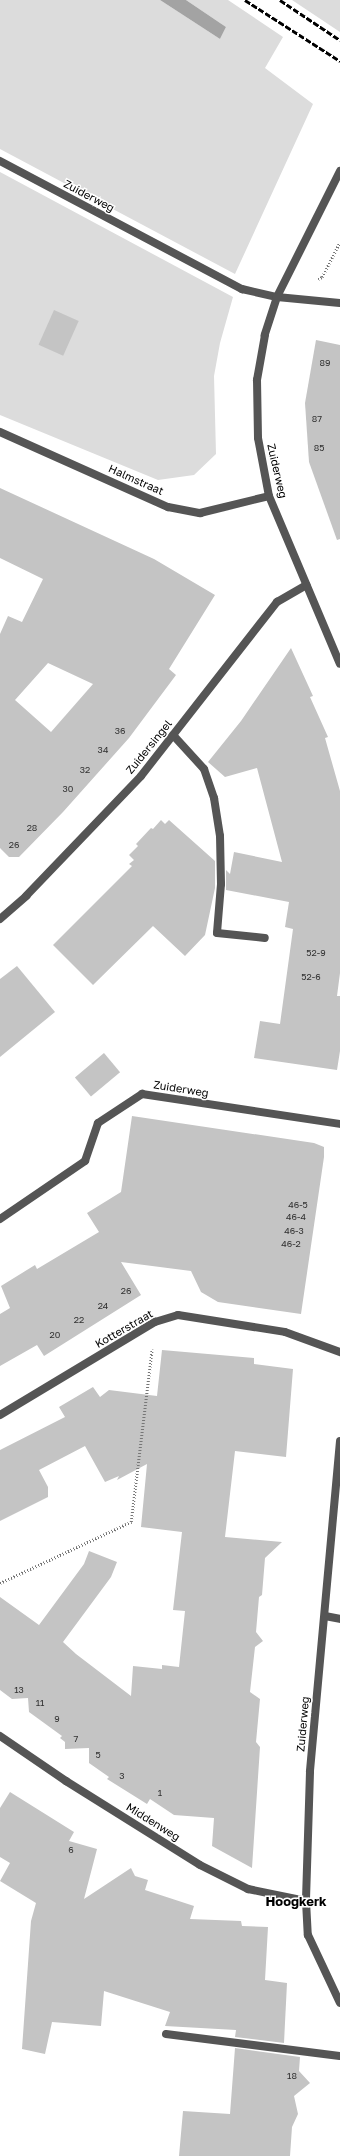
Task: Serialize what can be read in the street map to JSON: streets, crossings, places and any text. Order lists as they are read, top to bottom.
{
  "streets": {
    "street": [
      "Zuiderweg",
      "Halmstraat",
      "Zuidersingel",
      "Kotterstraat",
      "Middenweg"
    ]
  },
  "crossings": [
    ["Zuiderweg", "Halmstraat"],
    ["Zuiderweg", "Zuidersingel"],
    ["Zuiderweg", "Middenweg"]
  ],
  "districts": ["Hoogkerk"],
  "house_numbers": [
    "89",
    "87",
    "85",
    "36",
    "34",
    "32",
    "30",
    "28",
    "26",
    "52-9",
    "52-6",
    "46-5",
    "46-4",
    "46-3",
    "46-2",
    "26",
    "24",
    "22",
    "20",
    "13",
    "11",
    "9",
    "7",
    "5",
    "3",
    "1",
    "6",
    "18"
  ]
}
